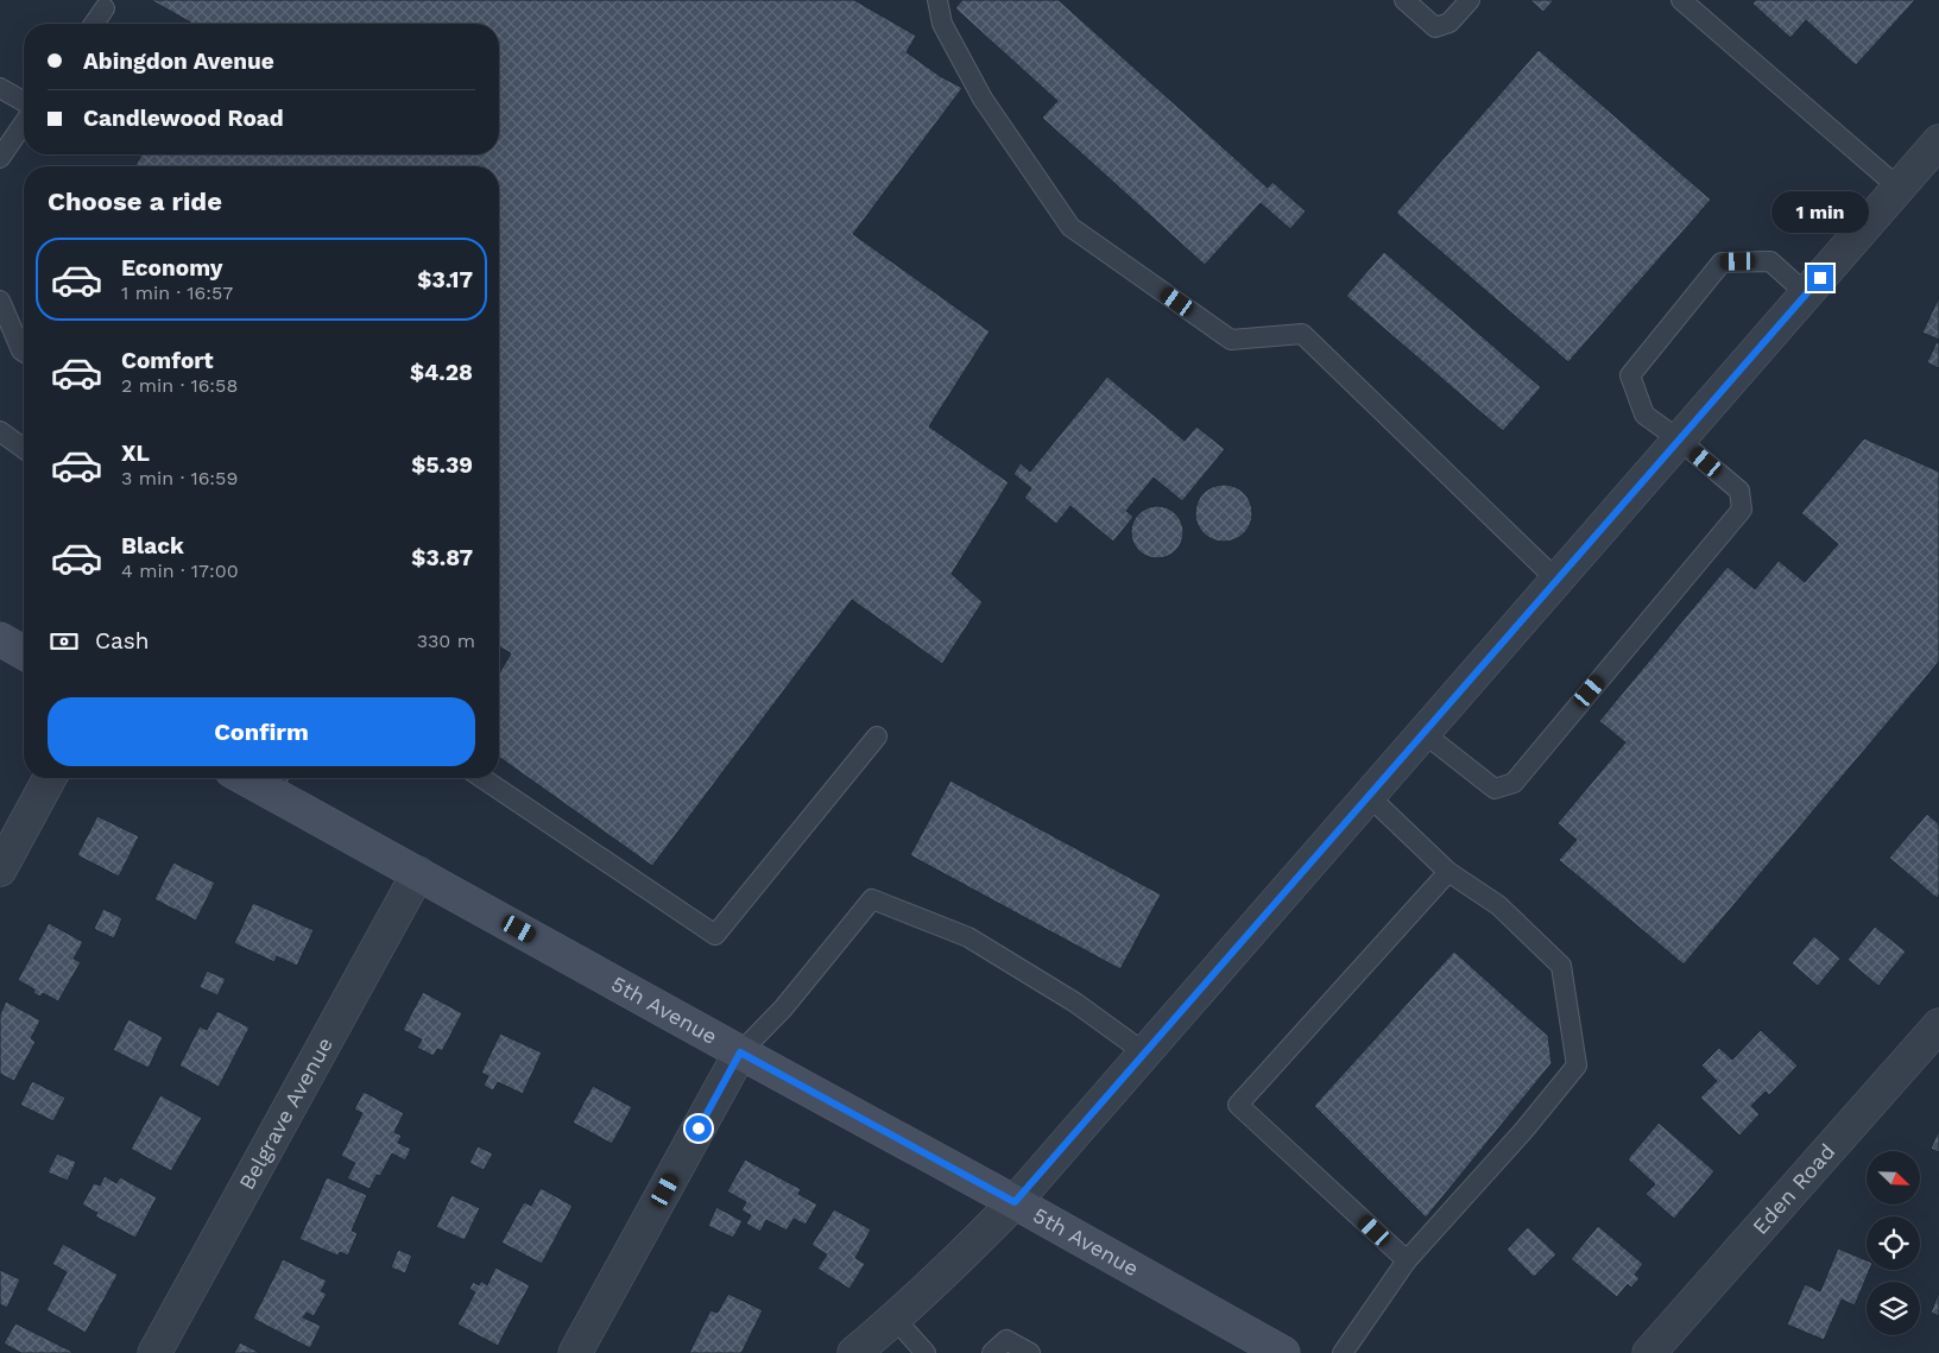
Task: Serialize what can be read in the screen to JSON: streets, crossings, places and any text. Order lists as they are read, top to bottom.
{
  "streets": {
    "main road": ["5th Avenue"],
    "street": ["Belgrave Avenue", "Eden Road"]
  },
  "crossings": [
    ["5th Avenue", "Belgrave Avenue"]
  ],
  "north": "bottom right",
  "page": {
    "banner": ["Abingdon Avenue", "Candlewood Road"],
    "heading": "Choose a ride",
    "bubble": "1 min",
    "list": [
      {
        "name": "Economy",
        "note": "1 min · 16:57",
        "value": "$3.17"
      },
      {
        "name": "Comfort",
        "note": "2 min · 16:58",
        "value": "$4.28"
      },
      {
        "name": "XL",
        "note": "3 min · 16:59",
        "value": "$5.39"
      },
      {
        "name": "Black",
        "note": "4 min · 17:00",
        "value": "$3.87"
      }
    ],
    "pay": ["Cash", "330 m"],
    "buttons": "Confirm"
  }
}
